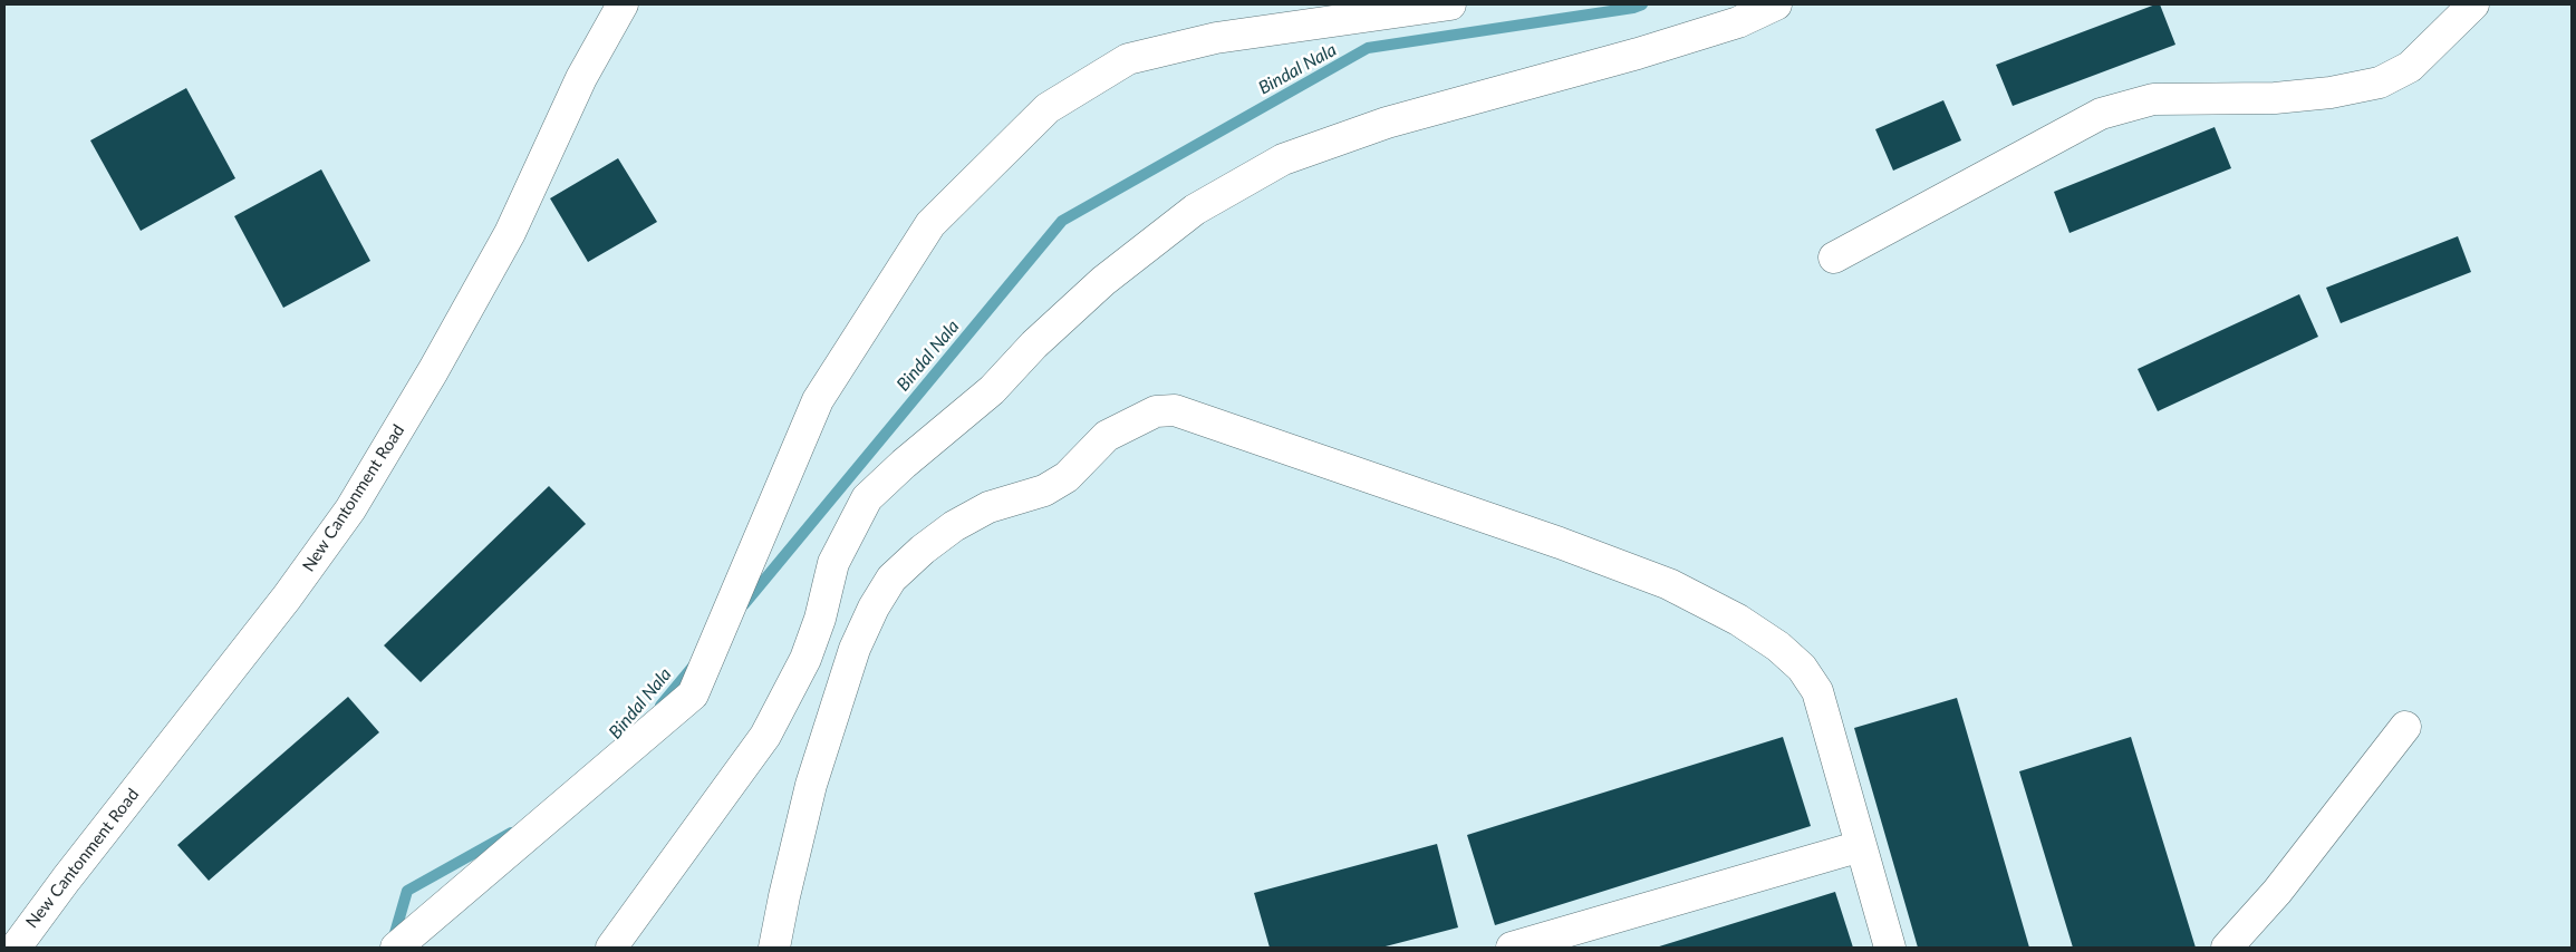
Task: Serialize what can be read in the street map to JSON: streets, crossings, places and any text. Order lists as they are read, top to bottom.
{
  "streets": {
    "street": ["New Cantonment Road"]
  },
  "water": ["Bindal Nala"]
}
